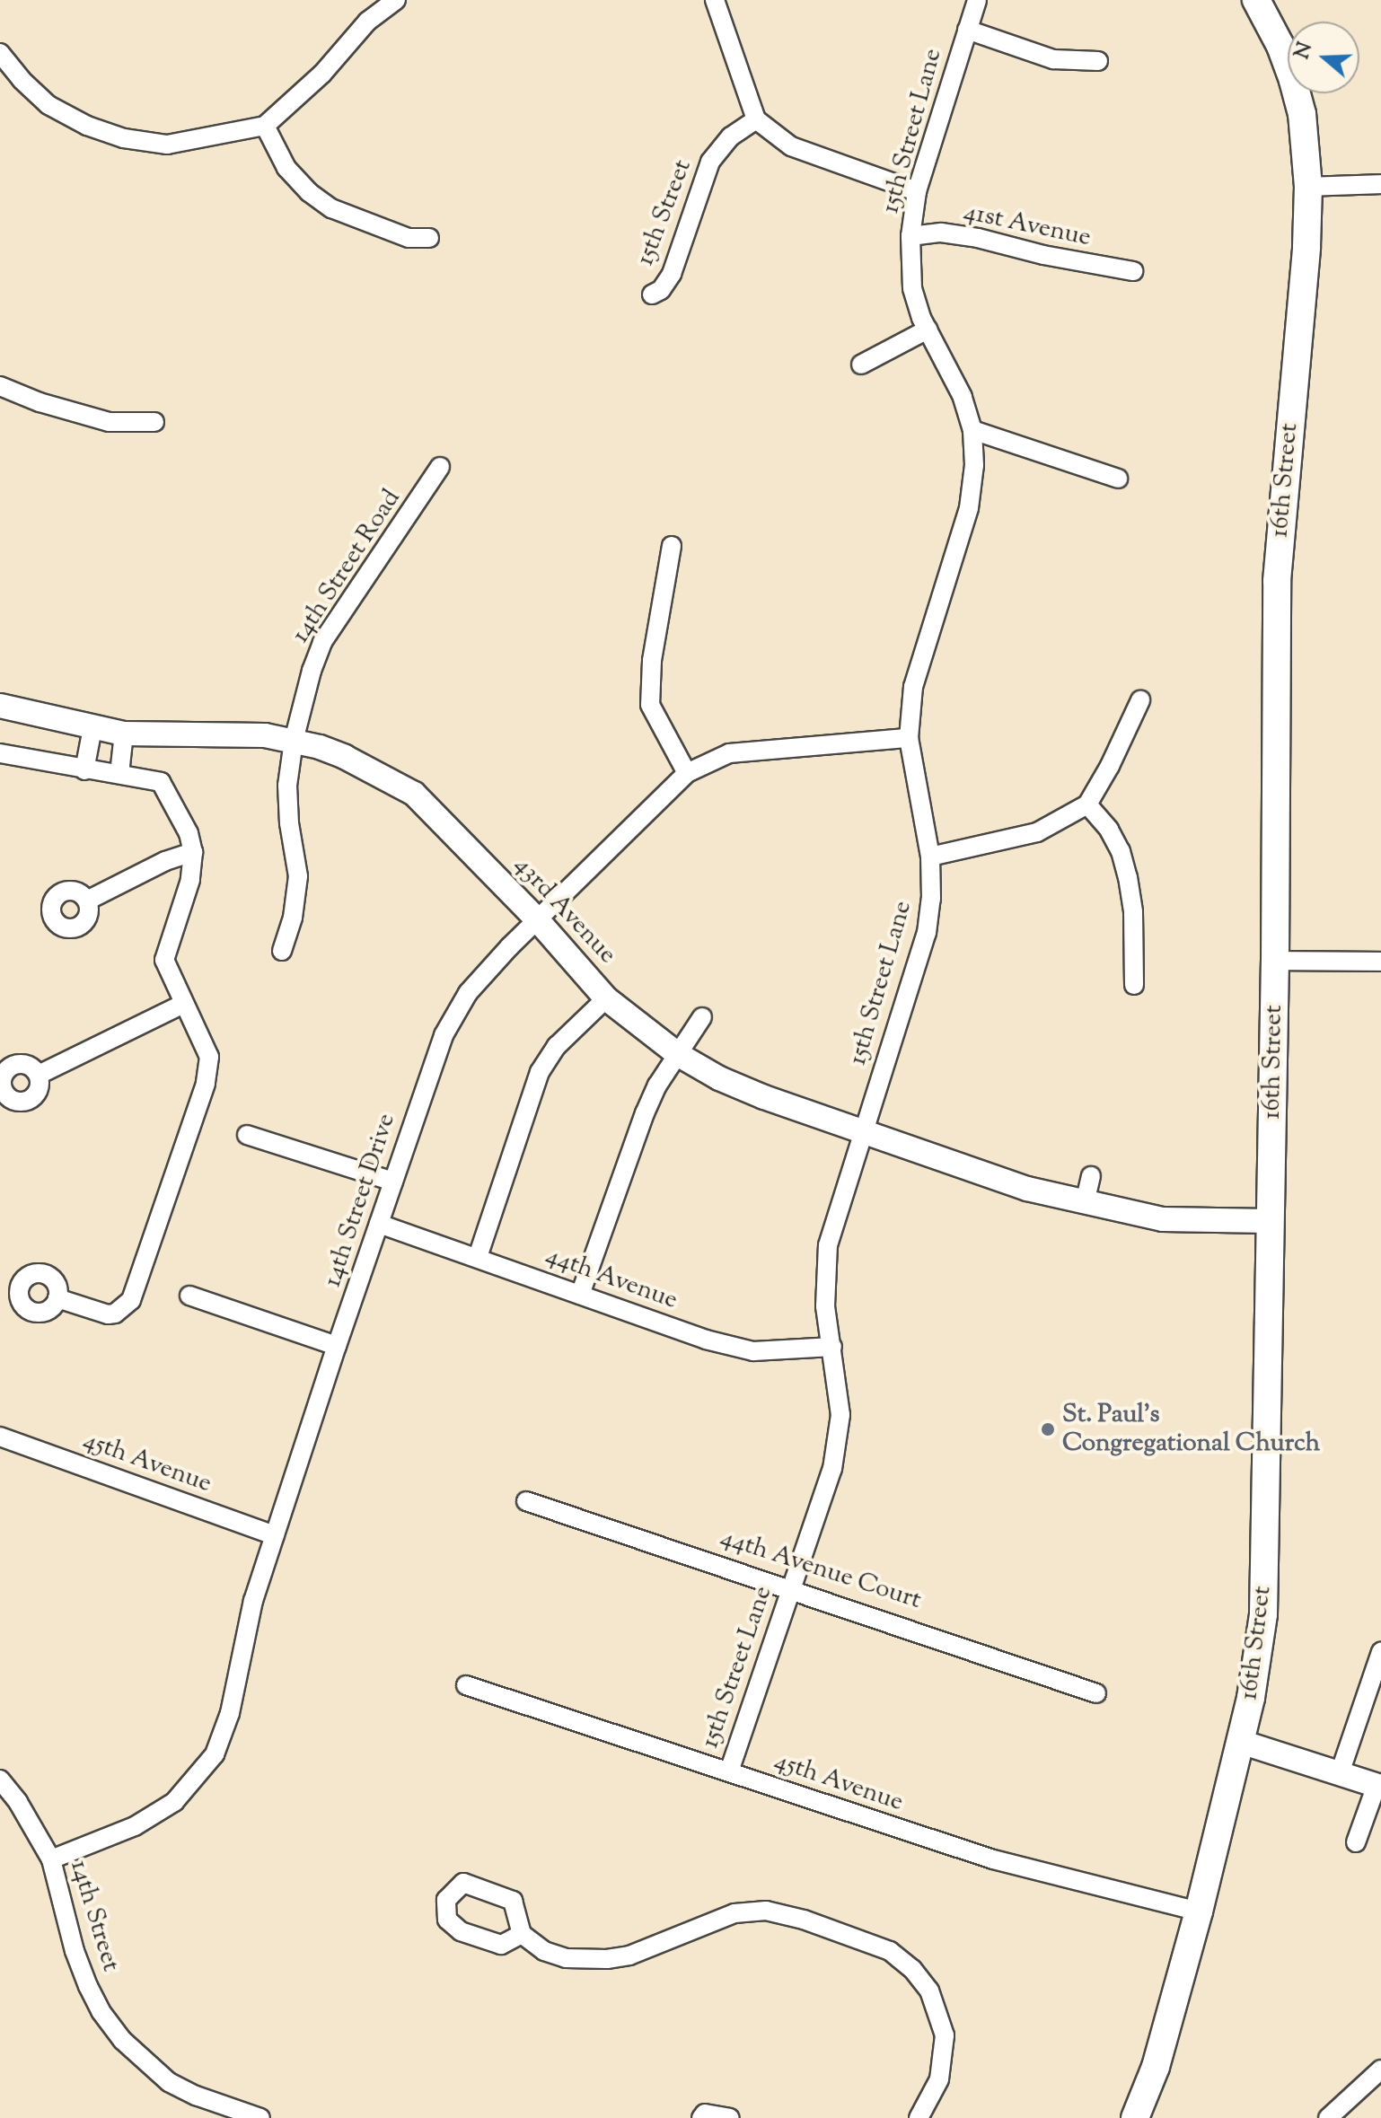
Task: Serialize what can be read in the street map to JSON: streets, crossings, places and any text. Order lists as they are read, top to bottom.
{
  "streets": {
    "main road": ["16th Street"],
    "street": [
      "15th Street Lane",
      "15th Street",
      "41st Avenue",
      "14th Street Road",
      "43rd Avenue",
      "14th Street Drive",
      "44th Avenue",
      "45th Avenue",
      "44th Avenue Court",
      "14th Street"
    ]
  },
  "crossings": [
    ["15th Street Lane", "41st Avenue"],
    ["15th Street Lane", "43rd Avenue"],
    ["15th Street Lane", "14th Street Drive"],
    ["15th Street Lane", "44th Avenue"],
    ["15th Street Lane", "45th Avenue"],
    ["15th Street Lane", "44th Avenue Court"],
    ["16th Street", "43rd Avenue"],
    ["16th Street", "45th Avenue"],
    ["14th Street Road", "43rd Avenue"],
    ["43rd Avenue", "14th Street Drive"],
    ["14th Street Drive", "44th Avenue"],
    ["14th Street Drive", "45th Avenue"],
    ["14th Street Drive", "14th Street"]
  ],
  "places": ["St. Paul's Congregational Church"],
  "north": "left"
}
